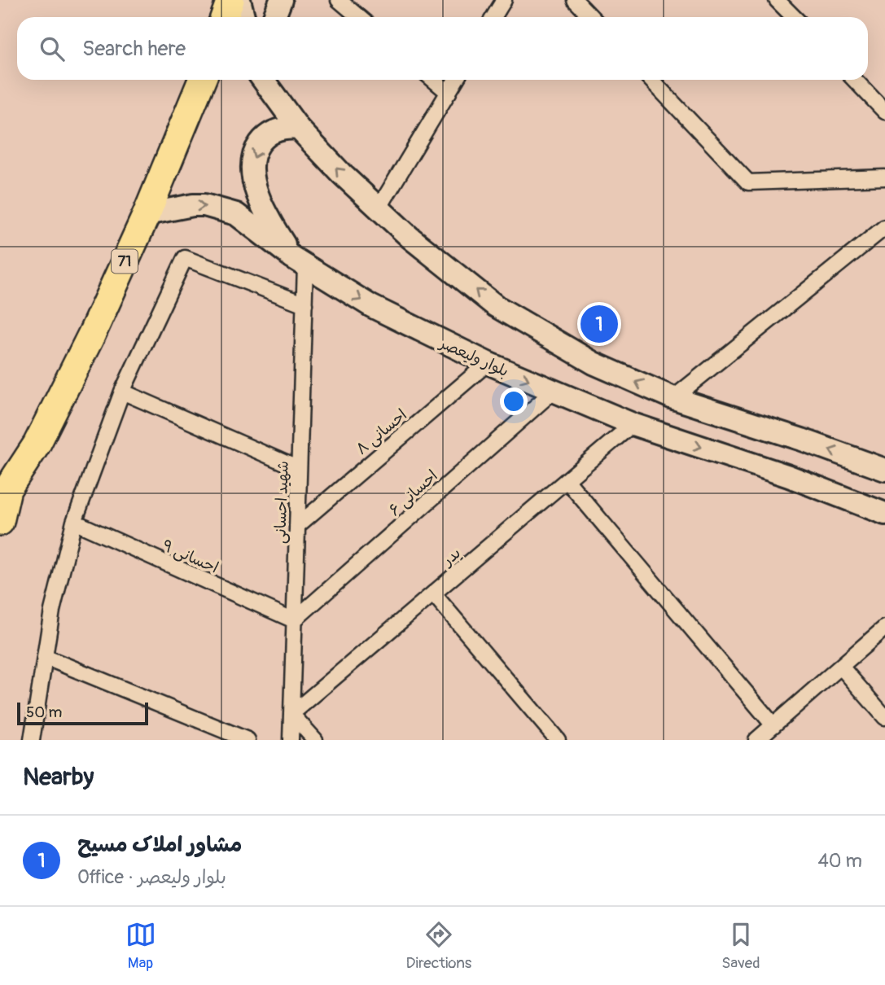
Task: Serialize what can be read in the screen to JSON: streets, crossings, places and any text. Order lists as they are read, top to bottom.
{
  "streets": {
    "highway": ["71"],
    "main road": ["بلوار ولیعصر"],
    "street": [
      "احسانی ۸",
      "احسانی ۶",
      "شهید احسانی",
      "احسانی ۹",
      "بدر"
    ]
  },
  "crossings": [
    ["71", "بلوار ولیعصر"],
    ["بلوار ولیعصر", "احسانی ۸"],
    ["بلوار ولیعصر", "احسانی ۶"],
    ["بلوار ولیعصر", "شهید احسانی"],
    ["بلوار ولیعصر", "بدر"],
    ["احسانی ۸", "شهید احسانی"],
    ["احسانی ۶", "شهید احسانی"],
    ["احسانی ۶", "احسانی ۹"],
    ["شهید احسانی", "احسانی ۹"],
    ["شهید احسانی", "بدر"]
  ],
  "scale_bar": "50 m",
  "page": {
    "search": "Search here",
    "pins": "1",
    "scale": "50 m",
    "heading": "Nearby",
    "list": [
      {
        "mark": "1",
        "name": "مشاور املاک مسیح",
        "note": "Office · بلوار ولیعصر",
        "value": "40 m"
      }
    ],
    "nav": ["Map", "Directions", "Saved"]
  }
}
